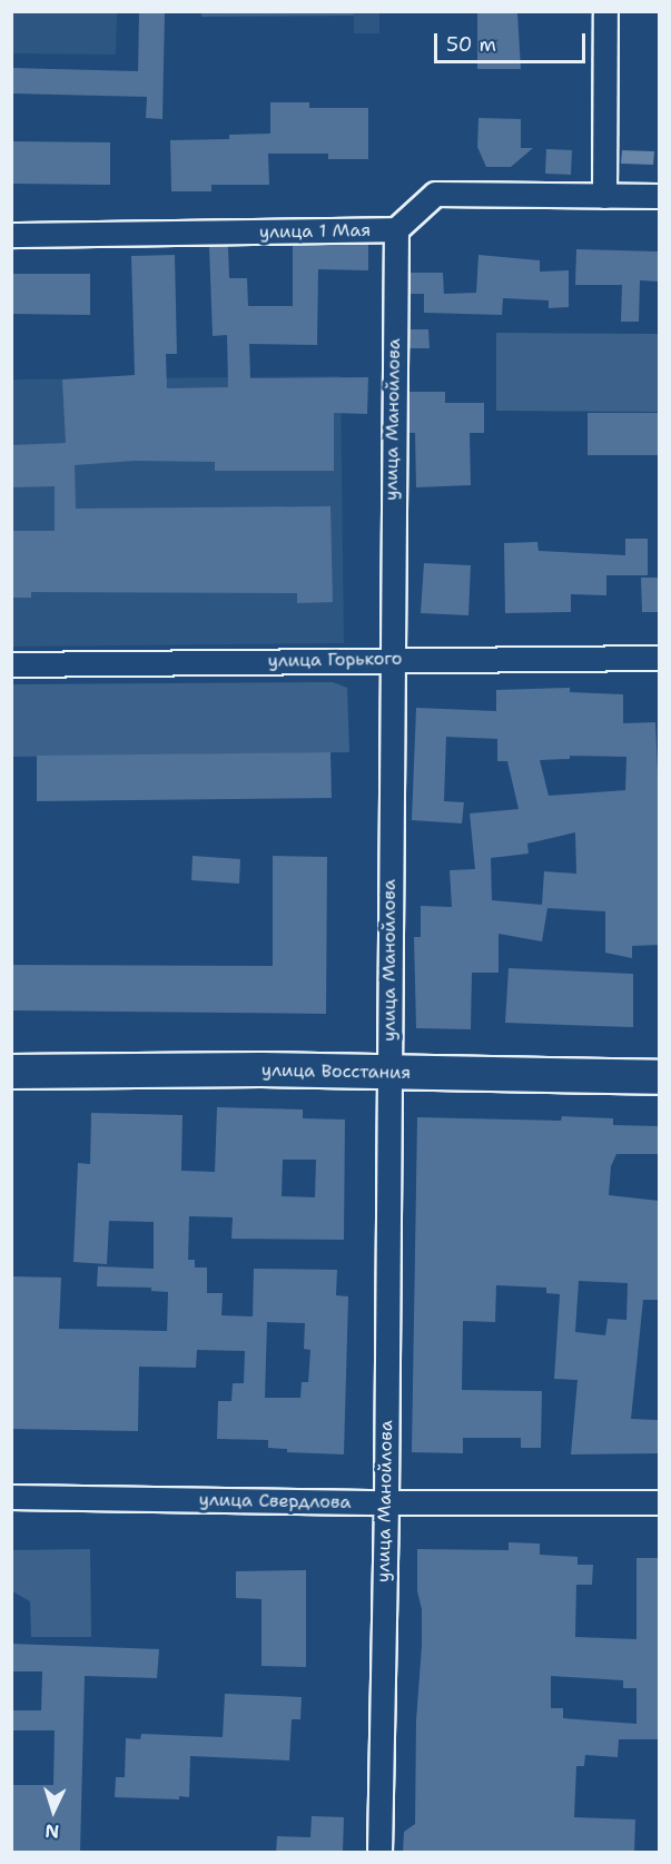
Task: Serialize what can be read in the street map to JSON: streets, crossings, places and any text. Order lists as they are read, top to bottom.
{
  "streets": {
    "street": [
      "улица 1 Мая",
      "улица Манойлова",
      "улица Горького",
      "улица Восстания",
      "улица Свердлова"
    ]
  },
  "crossings": [
    ["улица 1 Мая", "улица Манойлова"],
    ["улица Манойлова", "улица Горького"],
    ["улица Манойлова", "улица Восстания"],
    ["улица Манойлова", "улица Свердлова"]
  ],
  "scale_bar": "50 m",
  "north": "bottom"
}
